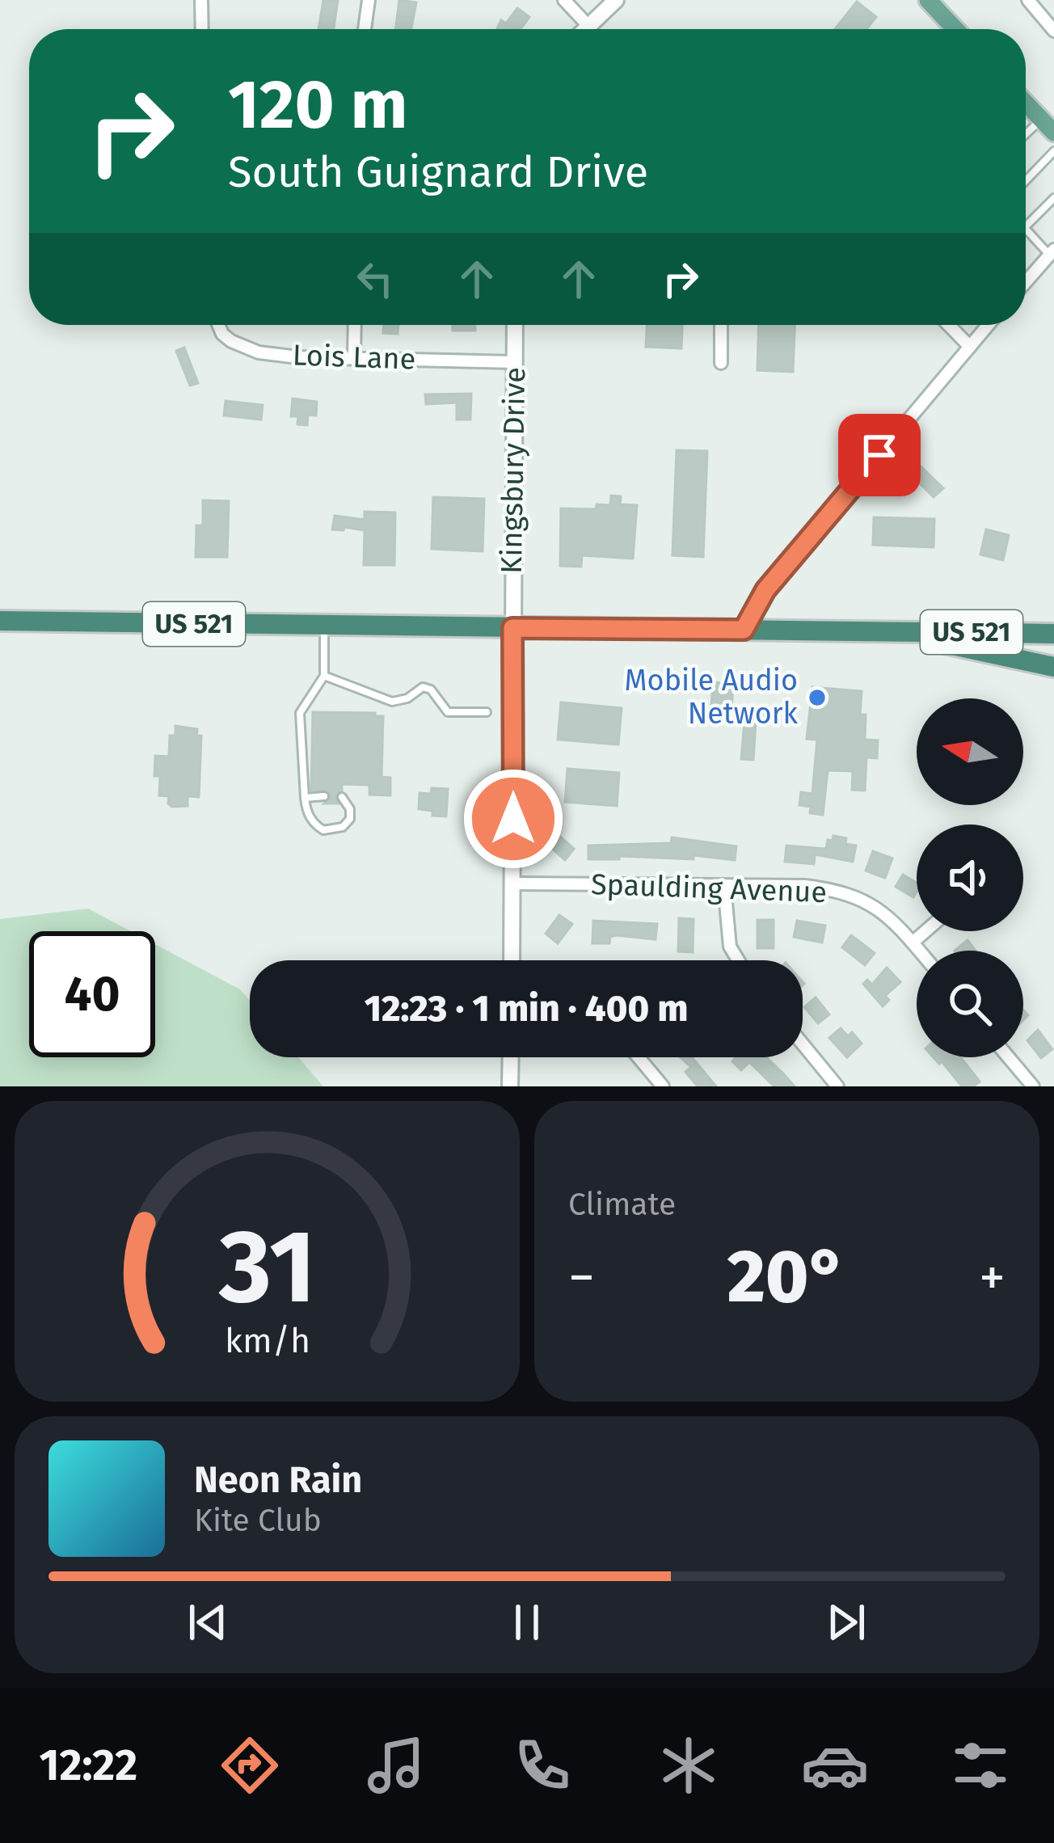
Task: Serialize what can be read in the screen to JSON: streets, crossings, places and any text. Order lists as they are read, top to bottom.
{
  "streets": {
    "highway": ["US 521"],
    "street": ["Lois Lane", "Kingsbury Drive", "Spaulding Avenue"]
  },
  "crossings": [
    ["Lois Lane", "Kingsbury Drive"],
    ["Kingsbury Drive", "US 521"],
    ["Kingsbury Drive", "Spaulding Avenue"]
  ],
  "places": ["Mobile Audio Network"],
  "north": "left",
  "page": {
    "turn": ["120 m", "South Guignard Drive"],
    "limit": "40",
    "trip": "12:23 · 1 min · 400 m",
    "tile": "Climate",
    "heat": ["−", "20°", "+"],
    "song": ["Neon Rain", "Kite Club"],
    "tabs": "12:22",
    "gauge": ["31", "km/h"]
  }
}
